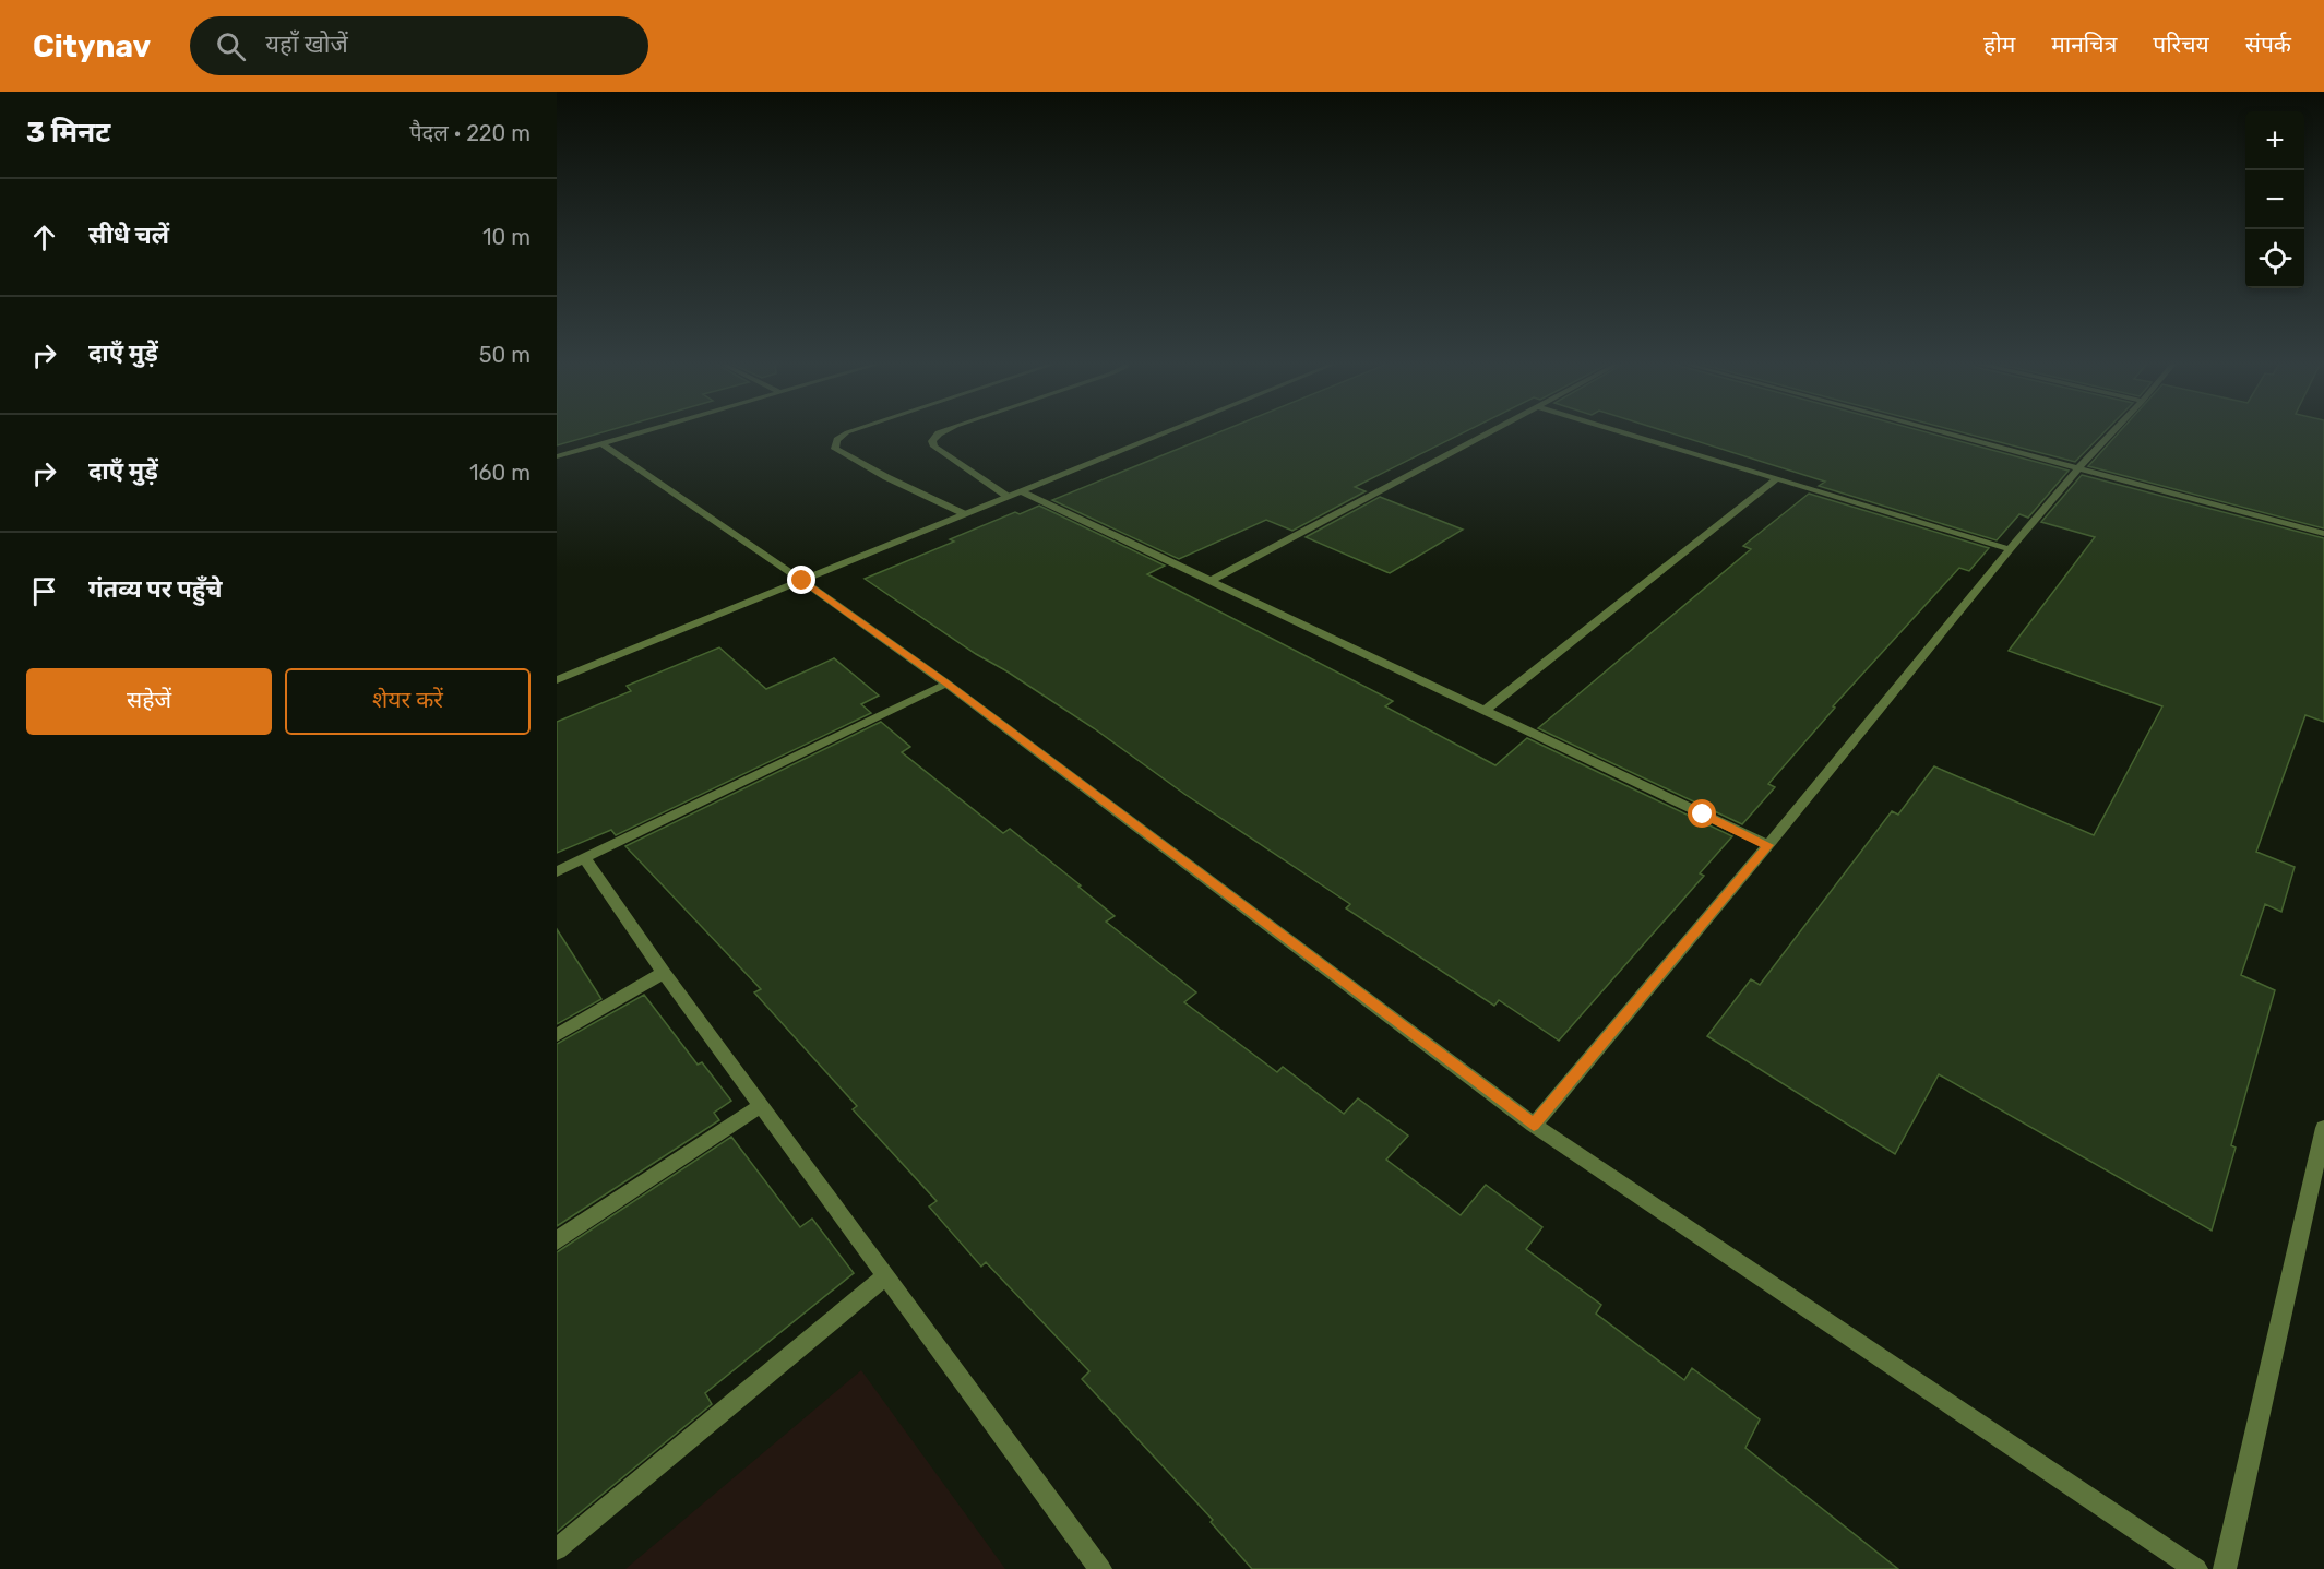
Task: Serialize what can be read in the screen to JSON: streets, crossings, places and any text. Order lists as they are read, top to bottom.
{
  "page": {
    "header": "Citynav",
    "search": "यहाँ खोजें",
    "nav": [
      "होम",
      "मानचित्र",
      "परिचय",
      "संपर्क"
    ],
    "heading": ["3 मिनट", "पैदल · 220 m"],
    "map_buttons": ["+", "−"],
    "list": [
      ["सीधे चलें", "10 m"],
      ["दाएँ मुड़ें", "50 m"],
      ["दाएँ मुड़ें", "160 m"],
      "गंतव्य पर पहुँचे"
    ],
    "buttons": ["सहेजें", "शेयर करें"]
  }
}
